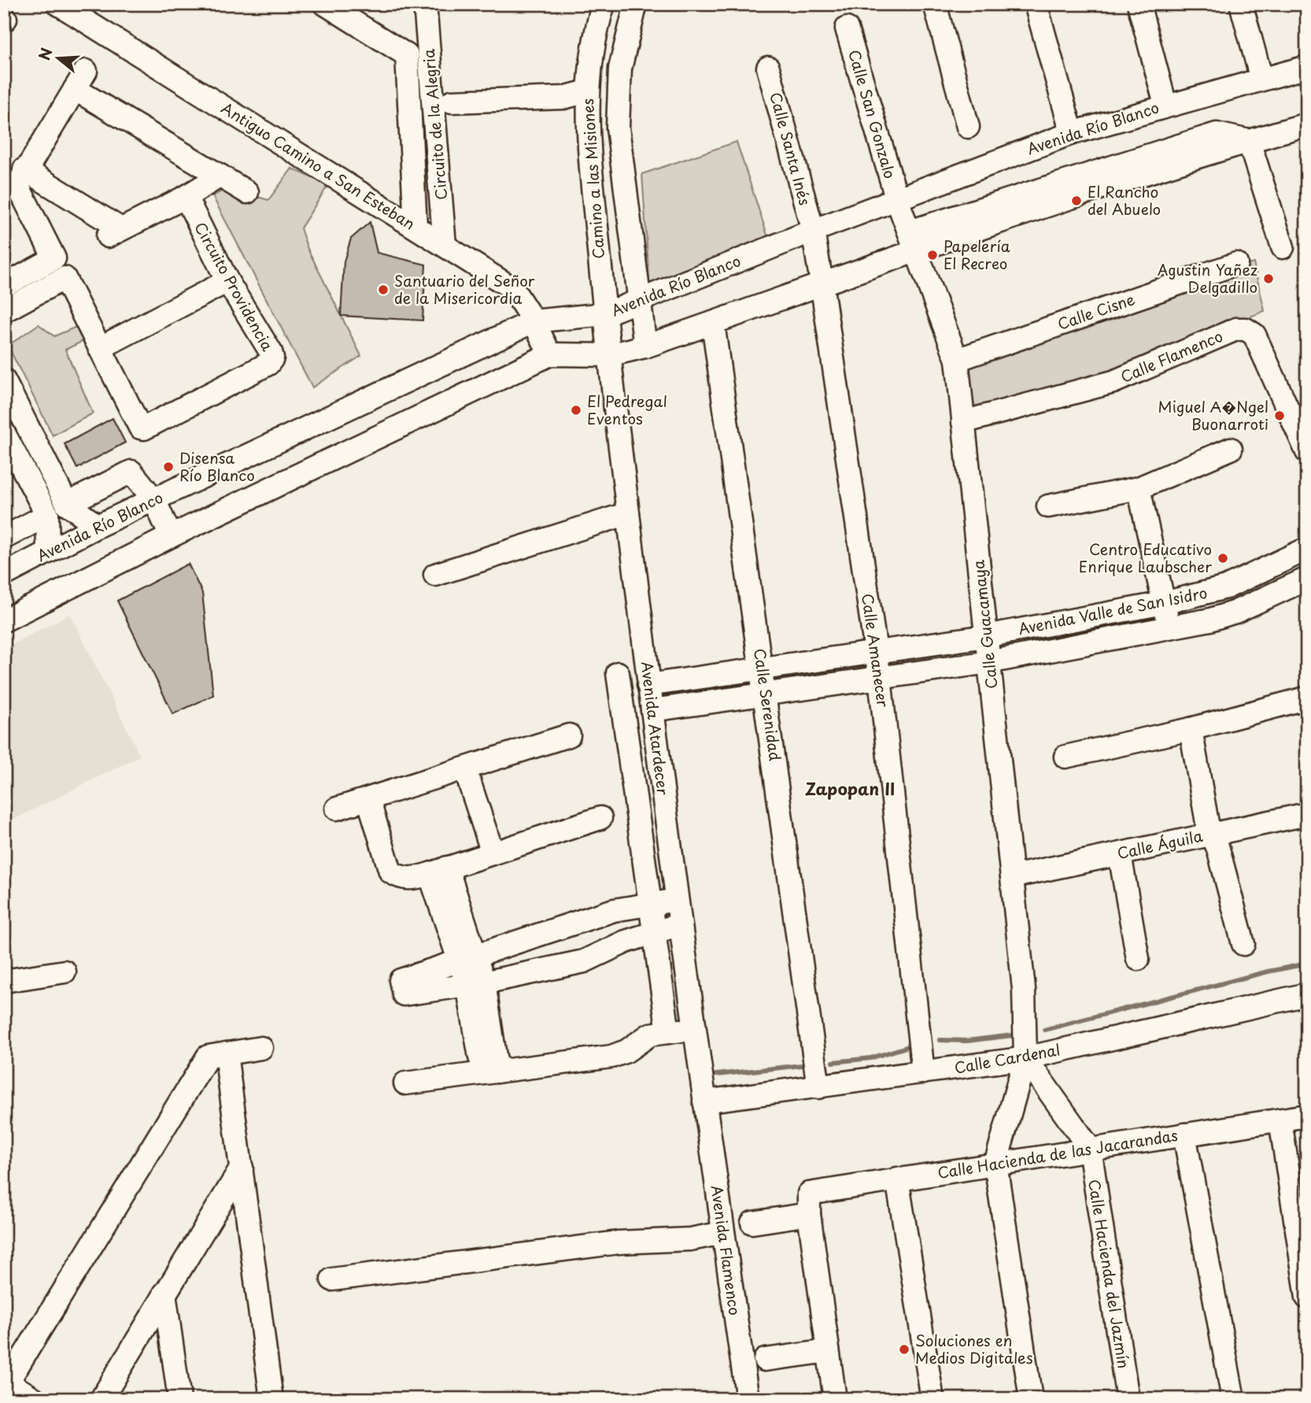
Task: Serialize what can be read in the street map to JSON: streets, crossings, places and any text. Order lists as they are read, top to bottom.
{
  "streets": {
    "street": [
      "Calle San Gonzalo",
      "Circuito de la Alegria",
      "Avenida Río Blanco",
      "Calle Santa Inés",
      "Antiguo Camino a San Esteban",
      "Camino a las Misiones",
      "Circuito Providencia",
      "Calle Cisne",
      "Calle Flamenco",
      "Avenida Valle de San Isidro",
      "Calle Guacamaya",
      "Calle Amanecer",
      "Calle Serenidad",
      "Avenida Atardecer",
      "Calle Águila",
      "Calle Cardenal",
      "Calle Hacienda de las Jacarandas",
      "Avenida Flamenco",
      "Calle Hacienda del Jazmín"
    ]
  },
  "crossings": [
    ["Calle San Gonzalo", "Avenida Río Blanco"],
    ["Calle San Gonzalo", "Calle Guacamaya"],
    ["Circuito de la Alegria", "Antiguo Camino a San Esteban"],
    ["Avenida Río Blanco", "Calle Santa Inés"],
    ["Avenida Río Blanco", "Antiguo Camino a San Esteban"],
    ["Avenida Río Blanco", "Camino a las Misiones"],
    ["Avenida Río Blanco", "Calle Guacamaya"],
    ["Avenida Río Blanco", "Calle Amanecer"],
    ["Calle Santa Inés", "Calle Amanecer"],
    ["Camino a las Misiones", "Avenida Atardecer"],
    ["Calle Cisne", "Calle Guacamaya"],
    ["Calle Flamenco", "Calle Guacamaya"],
    ["Avenida Valle de San Isidro", "Calle Guacamaya"],
    ["Avenida Valle de San Isidro", "Calle Amanecer"],
    ["Avenida Valle de San Isidro", "Calle Serenidad"],
    ["Avenida Valle de San Isidro", "Avenida Atardecer"],
    ["Calle Guacamaya", "Calle Águila"],
    ["Calle Guacamaya", "Calle Cardenal"],
    ["Calle Guacamaya", "Calle Hacienda de las Jacarandas"],
    ["Calle Amanecer", "Calle Cardenal"],
    ["Calle Serenidad", "Calle Cardenal"],
    ["Avenida Atardecer", "Calle Cardenal"],
    ["Avenida Atardecer", "Avenida Flamenco"],
    ["Calle Cardenal", "Avenida Flamenco"],
    ["Calle Hacienda de las Jacarandas", "Calle Hacienda del Jazmín"]
  ],
  "districts": ["Zapopan II"],
  "places": [
    "El Rancho del Abuelo",
    "Papelería El Recreo",
    "Agustin Yañez Delgadillo",
    "Santuario del Señor de la Misericordia",
    "El Pedregal Eventos",
    "Miguel A�Ngel Buonarroti",
    "Disensa Río Blanco",
    "Centro Educativo Enrique Laubscher",
    "Soluciones en Medios Digitales"
  ],
  "north": "left"
}
